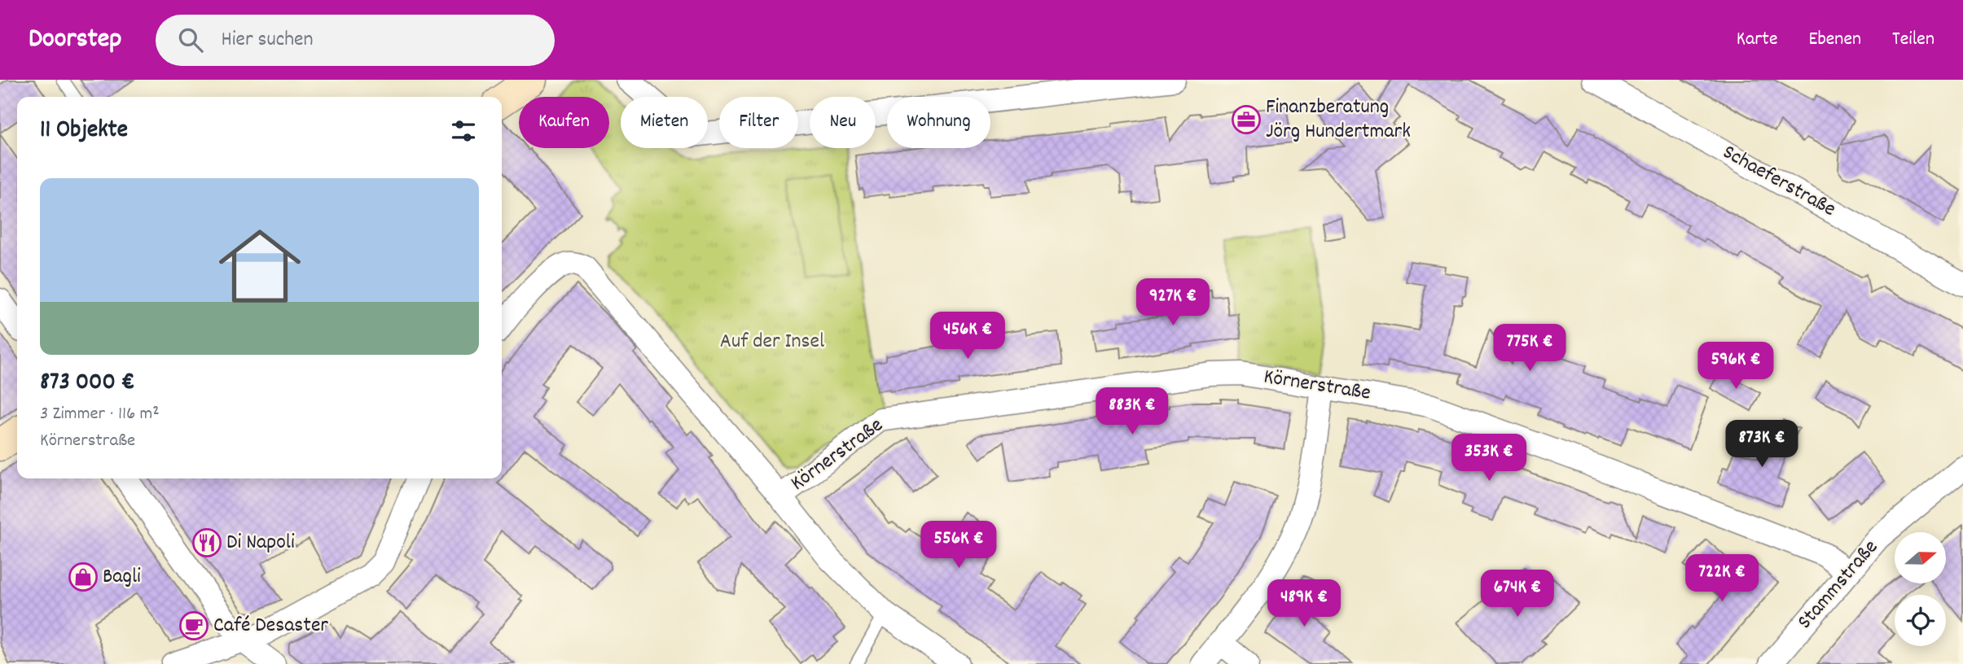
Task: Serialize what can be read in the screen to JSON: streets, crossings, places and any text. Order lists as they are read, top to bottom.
{
  "streets": {
    "street": ["Schaeferstraße", "Körnerstraße", "Stammstraße"]
  },
  "crossings": [
    ["Körnerstraße", "Stammstraße"]
  ],
  "parks": ["Auf der Insel"],
  "places": {
    "office": ["Finanzberatung Jörg Hundertmark"],
    "restaurant": ["Di Napoli"],
    "shop": ["Bagli"],
    "cafe": ["Café Desaster"]
  },
  "north": "right",
  "page": {
    "header": "Doorstep",
    "search": "Hier suchen",
    "nav": ["Karte", "Ebenen", "Teilen"],
    "chip": [
      "Kaufen",
      "Mieten",
      "Filter",
      "Neu",
      "Wohnung"
    ],
    "heading": "11 Objekte",
    "list": [
      {
        "name": "873 000 €",
        "note": "3 Zimmer · 116 m² · Körnerstraße"
      }
    ],
    "price": [
      "927K €",
      "456K €",
      "775K €",
      "596K €",
      "883K €",
      "873K €",
      "353K €",
      "556K €",
      "722K €",
      "674K €",
      "489K €"
    ]
  }
}
